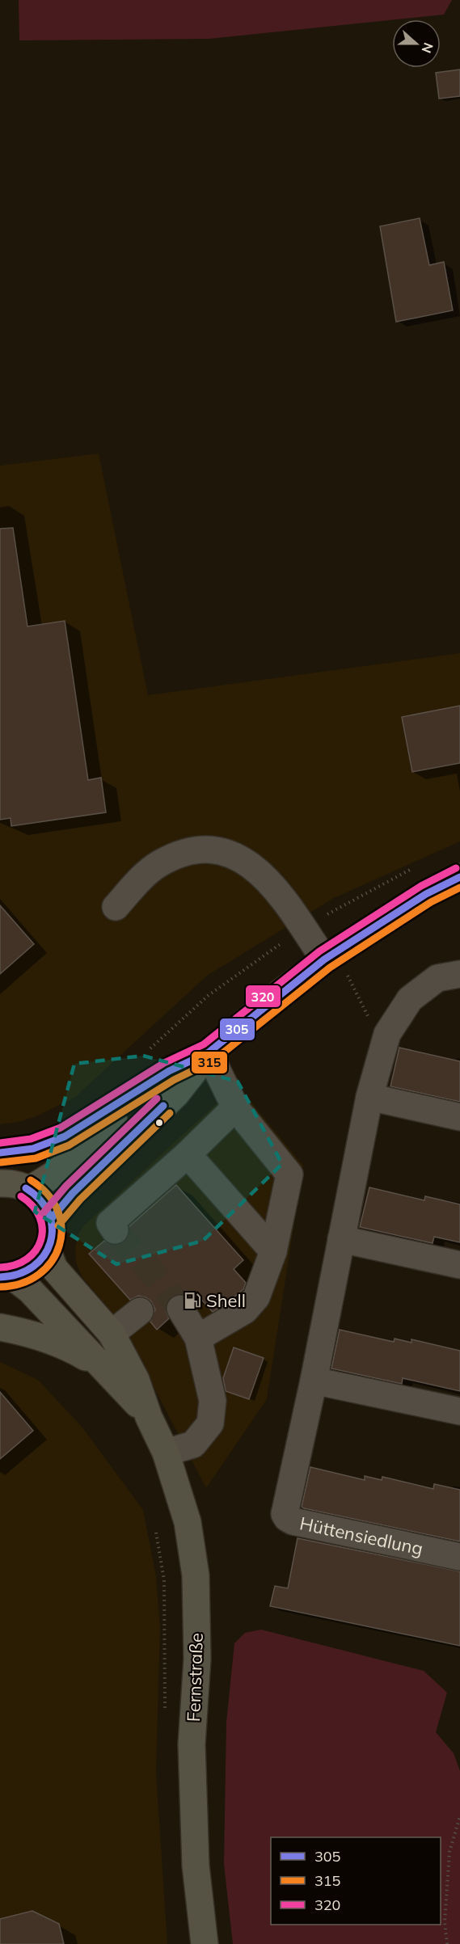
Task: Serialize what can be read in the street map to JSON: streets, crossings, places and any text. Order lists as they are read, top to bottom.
{
  "streets": {
    "main road": ["Fernstraße"],
    "street": ["Hüttensiedlung"]
  },
  "places": {
    "fuel station": ["Shell"]
  },
  "lines": ["transit line 320", "transit line 305", "transit line 315"],
  "legend": ["305", "315", "320"],
  "north": "right"
}
